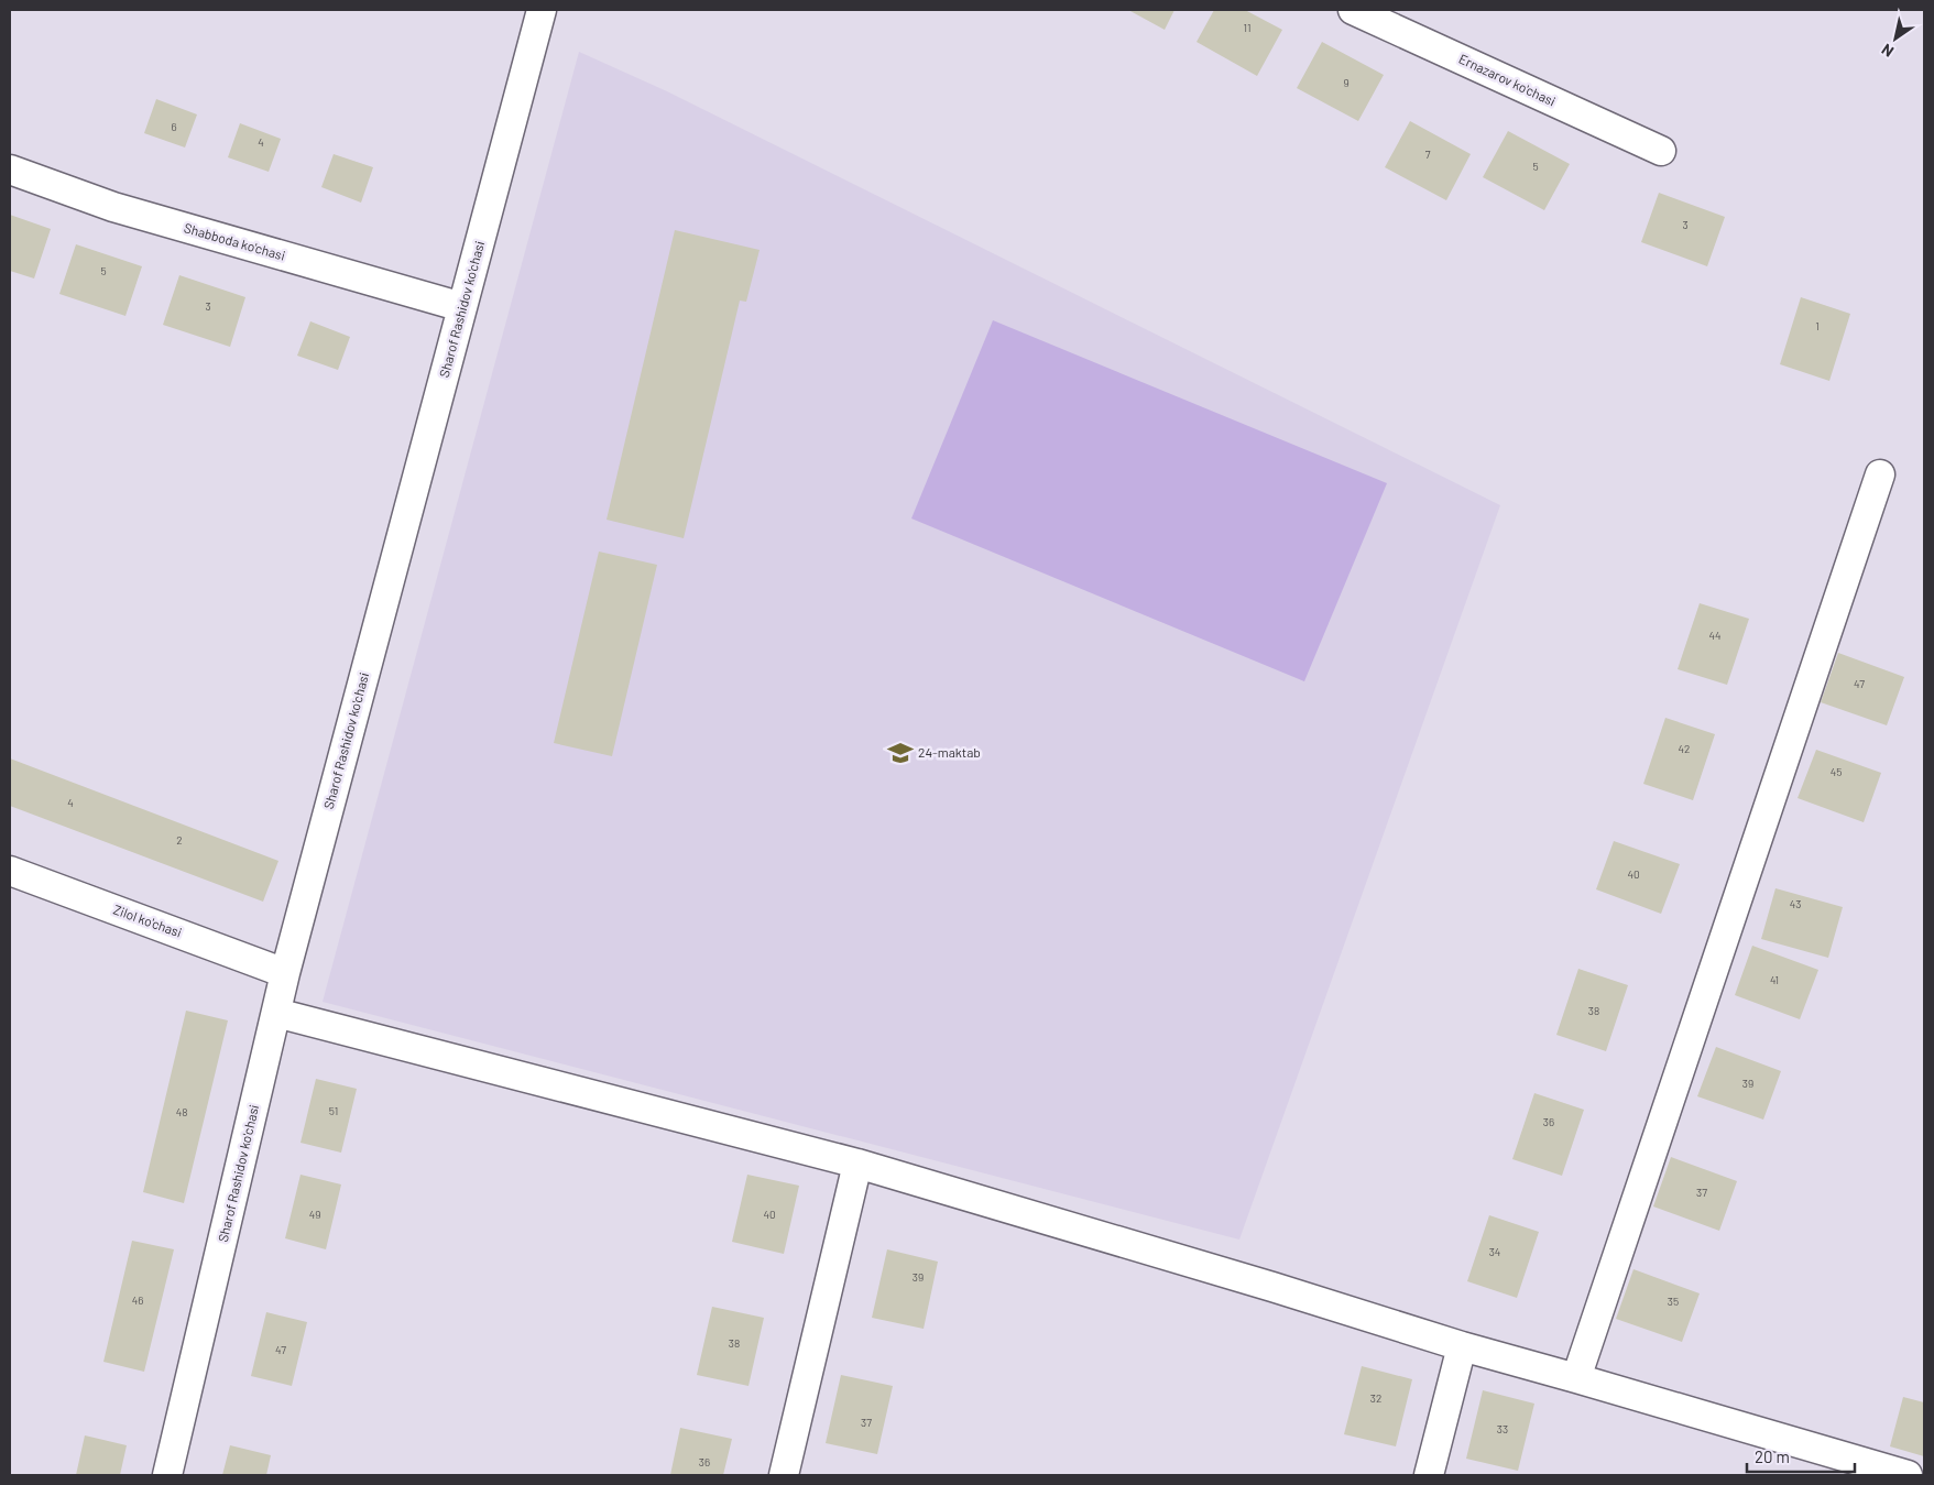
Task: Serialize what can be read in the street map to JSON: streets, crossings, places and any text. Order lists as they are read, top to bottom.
{
  "streets": {
    "street": [
      "Ernazarov ko'chasi",
      "Shabboda ko'chasi",
      "Sharof Rashidov ko'chasi",
      "Zilol ko'chasi"
    ]
  },
  "crossings": [
    ["Shabboda ko'chasi", "Sharof Rashidov ko'chasi"],
    ["Sharof Rashidov ko'chasi", "Zilol ko'chasi"]
  ],
  "places": {
    "school or university": ["24-maktab"]
  },
  "house_numbers": [
    "11",
    "9",
    "6",
    "4",
    "7",
    "5",
    "3",
    "5",
    "3",
    "1",
    "44",
    "47",
    "42",
    "45",
    "4",
    "2",
    "40",
    "43",
    "41",
    "38",
    "39",
    "51",
    "48",
    "36",
    "37",
    "49",
    "40",
    "34",
    "39",
    "46",
    "35",
    "38",
    "47",
    "32",
    "37",
    "33",
    "36"
  ],
  "scale_bar": "20 m",
  "north": "bottom left"
}
